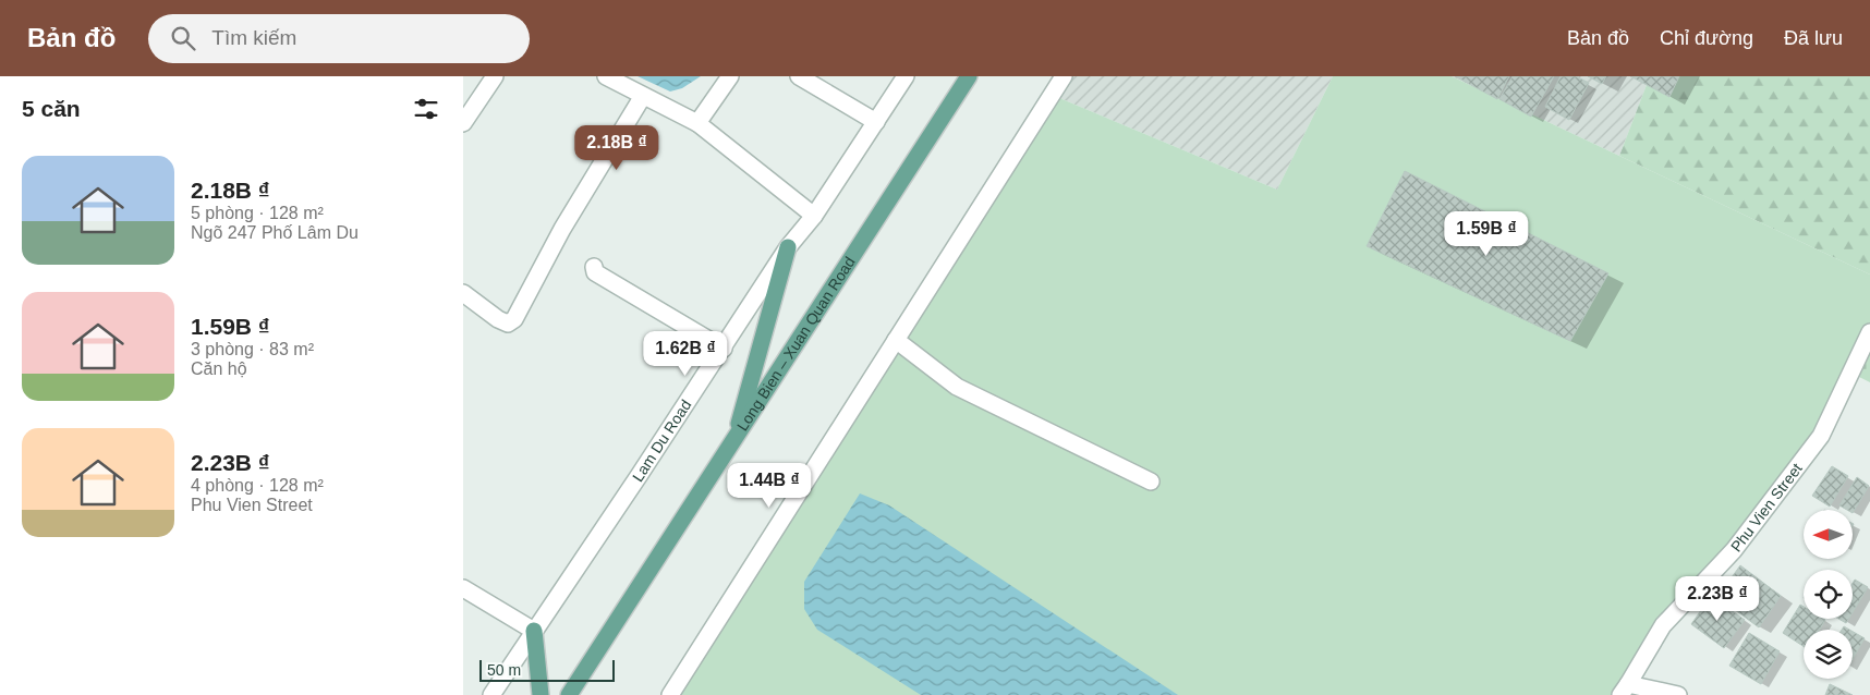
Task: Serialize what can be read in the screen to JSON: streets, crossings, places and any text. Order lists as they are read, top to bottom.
{
  "streets": {
    "main road": ["Long Bien – Xuan Quan Road"],
    "street": ["Lam Du Road", "Phu Vien Street"]
  },
  "scale_bar": "50 m",
  "north": "left",
  "page": {
    "header": "Bản đồ",
    "search": "Tìm kiếm",
    "nav": ["Bản đồ", "Chỉ đường", "Đã lưu"],
    "heading": "5 căn",
    "price": [
      "2.18B ₫",
      "1.59B ₫",
      "1.62B ₫",
      "1.44B ₫",
      "2.23B ₫"
    ],
    "list": [
      {
        "name": "2.18B ₫",
        "note": "5 phòng · 128 m² · Ngõ 247 Phố Lâm Du"
      },
      {
        "name": "1.59B ₫",
        "note": "3 phòng · 83 m² · Căn hộ"
      },
      {
        "name": "2.23B ₫",
        "note": "4 phòng · 128 m² · Phu Vien Street"
      }
    ],
    "scale": "50 m"
  }
}
